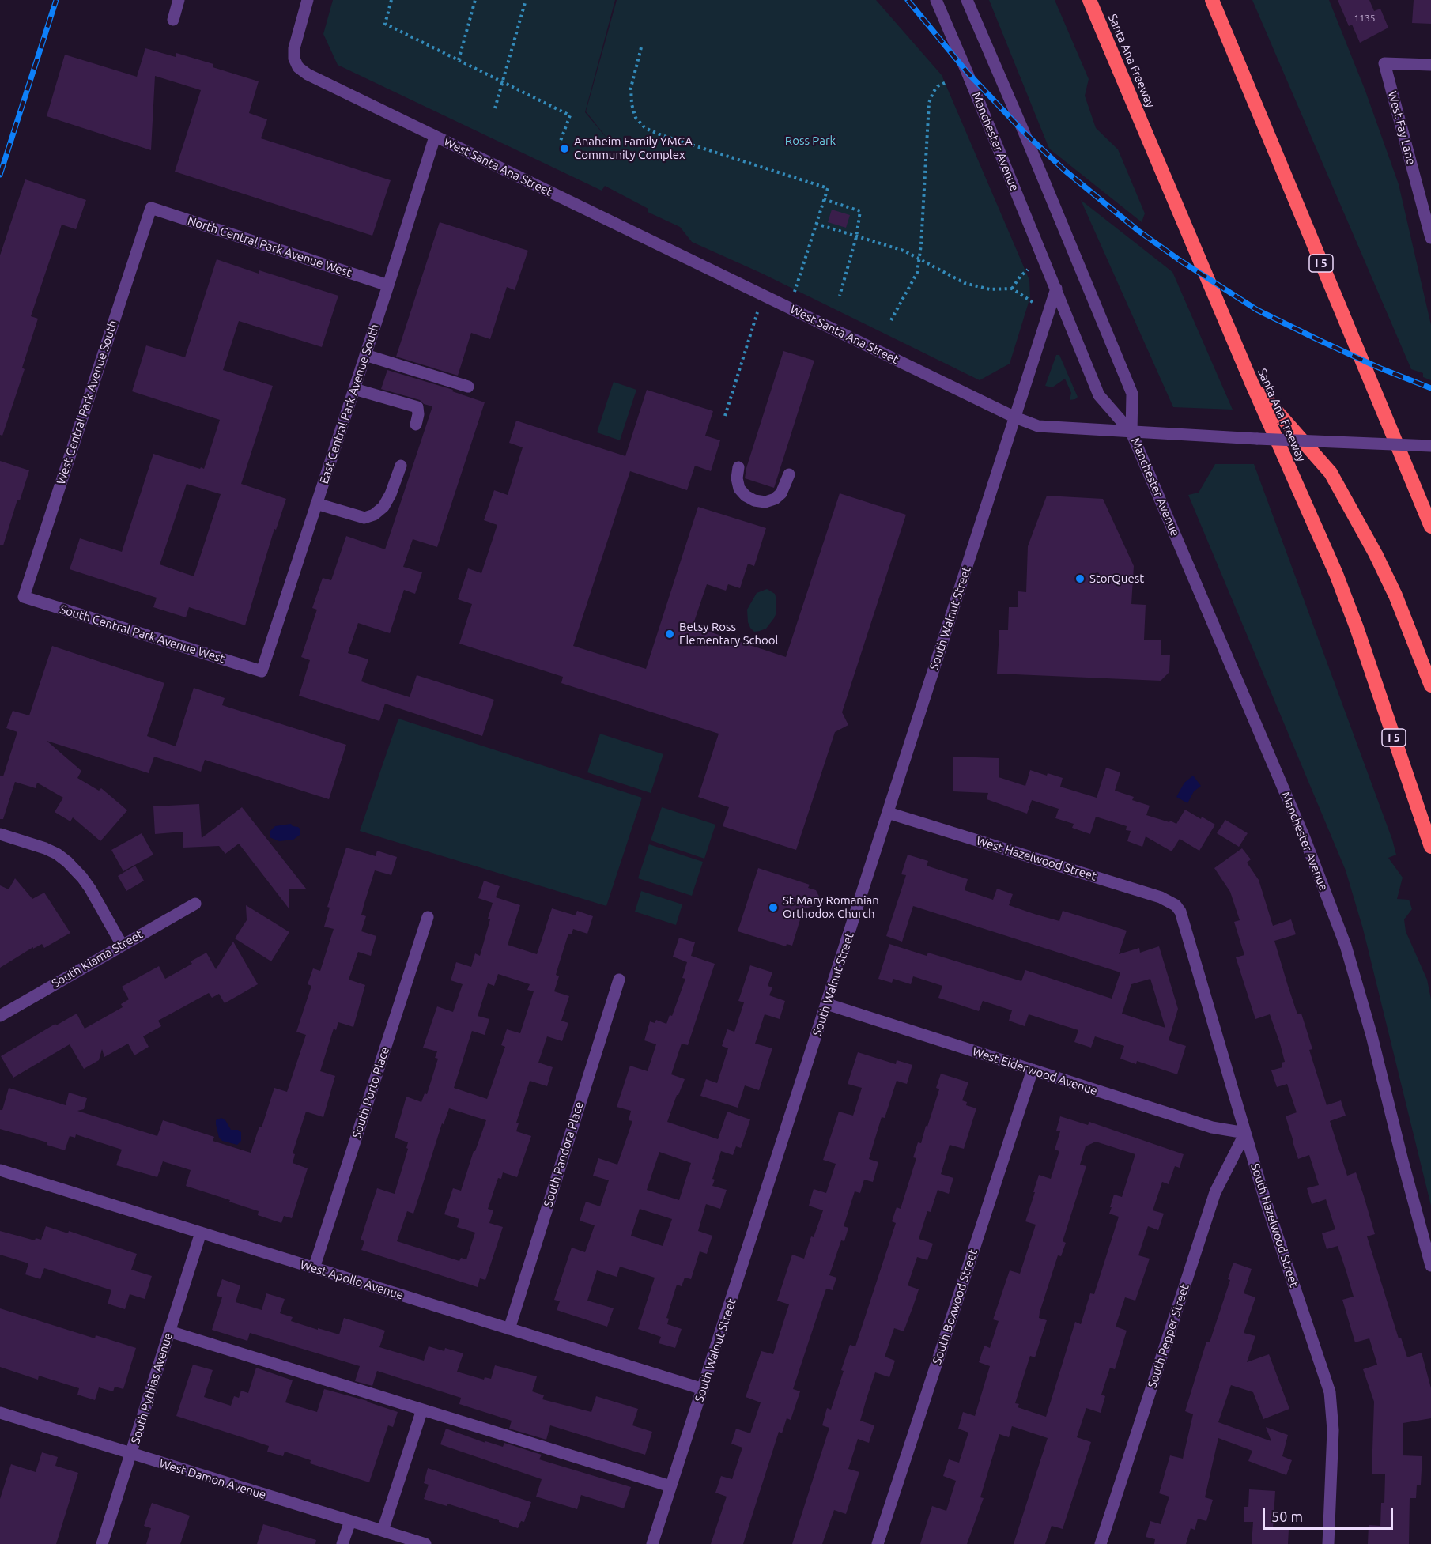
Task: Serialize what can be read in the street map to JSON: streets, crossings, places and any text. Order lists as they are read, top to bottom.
{
  "streets": {
    "highway": ["Santa Ana Freeway", "I 5"],
    "street": [
      "West Fay Lane",
      "Manchester Avenue",
      "West Santa Ana Street",
      "North Central Park Avenue West",
      "West Central Park Avenue South",
      "East Central Park Avenue South",
      "South Walnut Street",
      "South Central Park Avenue West",
      "West Hazelwood Street",
      "South Kiama Street",
      "West Elderwood Avenue",
      "South Porto Place",
      "South Pandora Place",
      "South Hazelwood Street",
      "West Apollo Avenue",
      "South Boxwood Street",
      "South Pepper Street",
      "South Pythias Avenue",
      "West Damon Avenue"
    ]
  },
  "crossings": [
    ["Manchester Avenue", "West Santa Ana Street"],
    ["Manchester Avenue", "South Walnut Street"],
    ["West Santa Ana Street", "East Central Park Avenue South"],
    ["West Santa Ana Street", "South Walnut Street"],
    ["North Central Park Avenue West", "West Central Park Avenue South"],
    ["North Central Park Avenue West", "East Central Park Avenue South"],
    ["West Central Park Avenue South", "South Central Park Avenue West"],
    ["East Central Park Avenue South", "South Central Park Avenue West"],
    ["South Walnut Street", "West Hazelwood Street"],
    ["South Walnut Street", "West Elderwood Avenue"],
    ["South Walnut Street", "West Apollo Avenue"],
    ["West Hazelwood Street", "South Hazelwood Street"],
    ["West Elderwood Avenue", "South Hazelwood Street"],
    ["West Elderwood Avenue", "South Boxwood Street"],
    ["West Elderwood Avenue", "South Pepper Street"],
    ["South Porto Place", "West Apollo Avenue"],
    ["South Pandora Place", "West Apollo Avenue"],
    ["South Hazelwood Street", "South Pepper Street"],
    ["West Apollo Avenue", "South Pythias Avenue"],
    ["South Pythias Avenue", "West Damon Avenue"]
  ],
  "parks": ["Ross Park"],
  "places": [
    "Anaheim Family YMCA Community Complex",
    "StorQuest",
    "Betsy Ross Elementary School",
    "St Mary Romanian Orthodox Church"
  ],
  "house_numbers": ["1135"],
  "scale_bar": "50 m"
}
